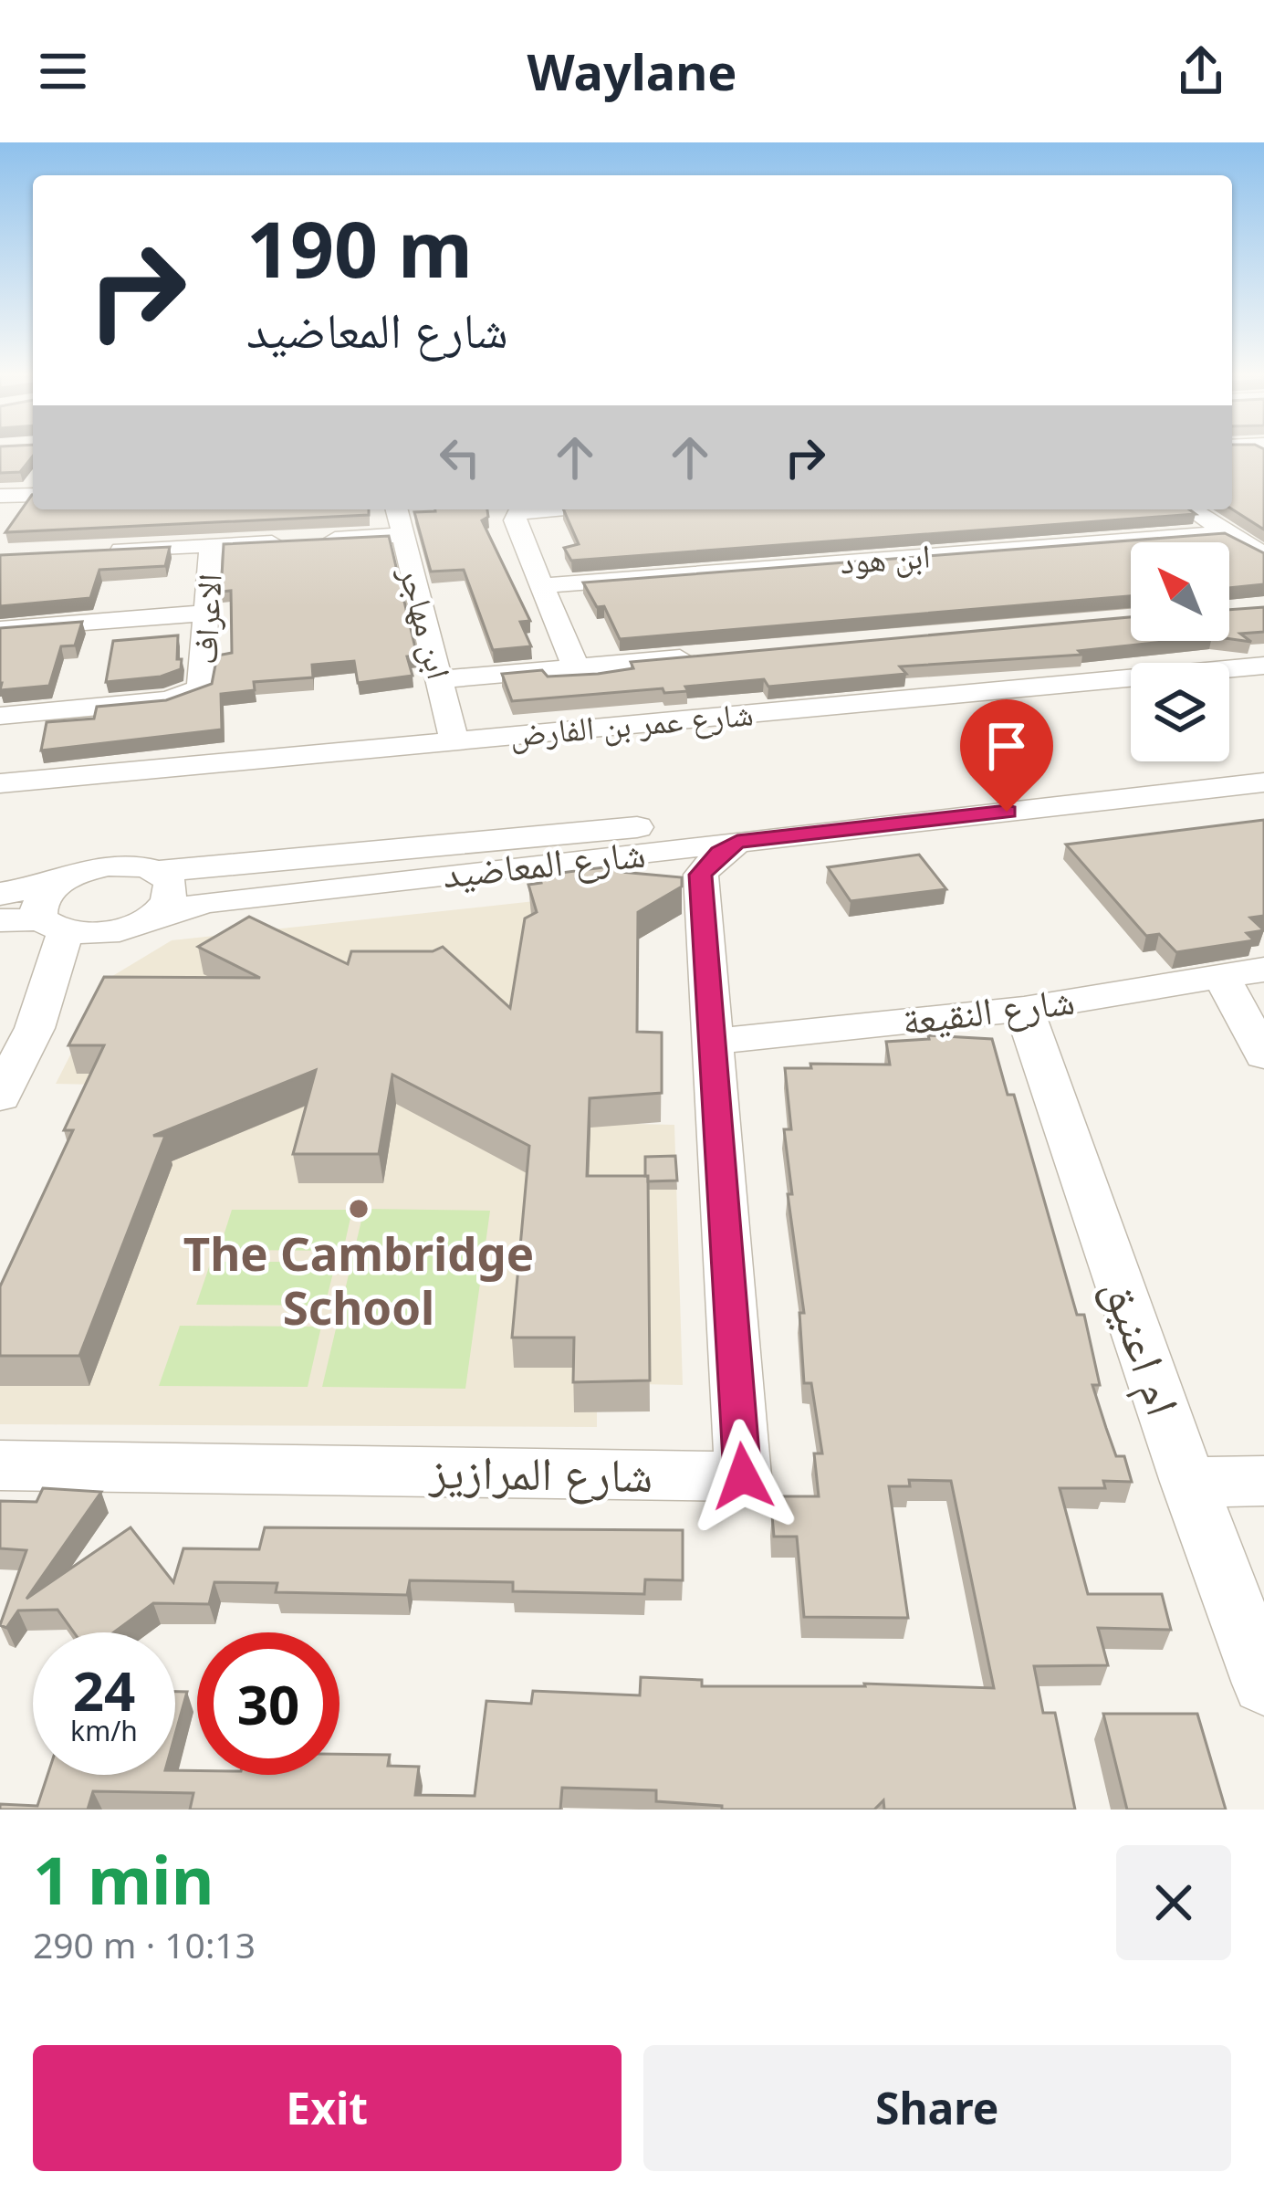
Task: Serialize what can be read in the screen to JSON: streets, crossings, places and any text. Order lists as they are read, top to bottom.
{
  "streets": {
    "street": [
      "ابن هود",
      "الاعراف",
      "ابن مهاجر",
      "شارع عمر بن الفارض",
      "شارع المعاضيد",
      "شارع النقيعة",
      "ام اعنيق",
      "شارع المرازيز"
    ]
  },
  "crossings": [
    ["الاعراف", "ابن مهاجر"],
    ["ابن مهاجر", "شارع عمر بن الفارض"],
    ["شارع النقيعة", "ام اعنيق"],
    ["شارع النقيعة", "شارع المرازيز"]
  ],
  "places": ["The Cambridge School"],
  "north": "top left",
  "page": {
    "header": "Waylane",
    "turn": ["190 m", "شارع المعاضيد"],
    "speed": "24 km/h",
    "limit": "30",
    "heading": ["1 min", "290 m · 10:13"],
    "buttons": ["Exit", "Share"]
  }
}
